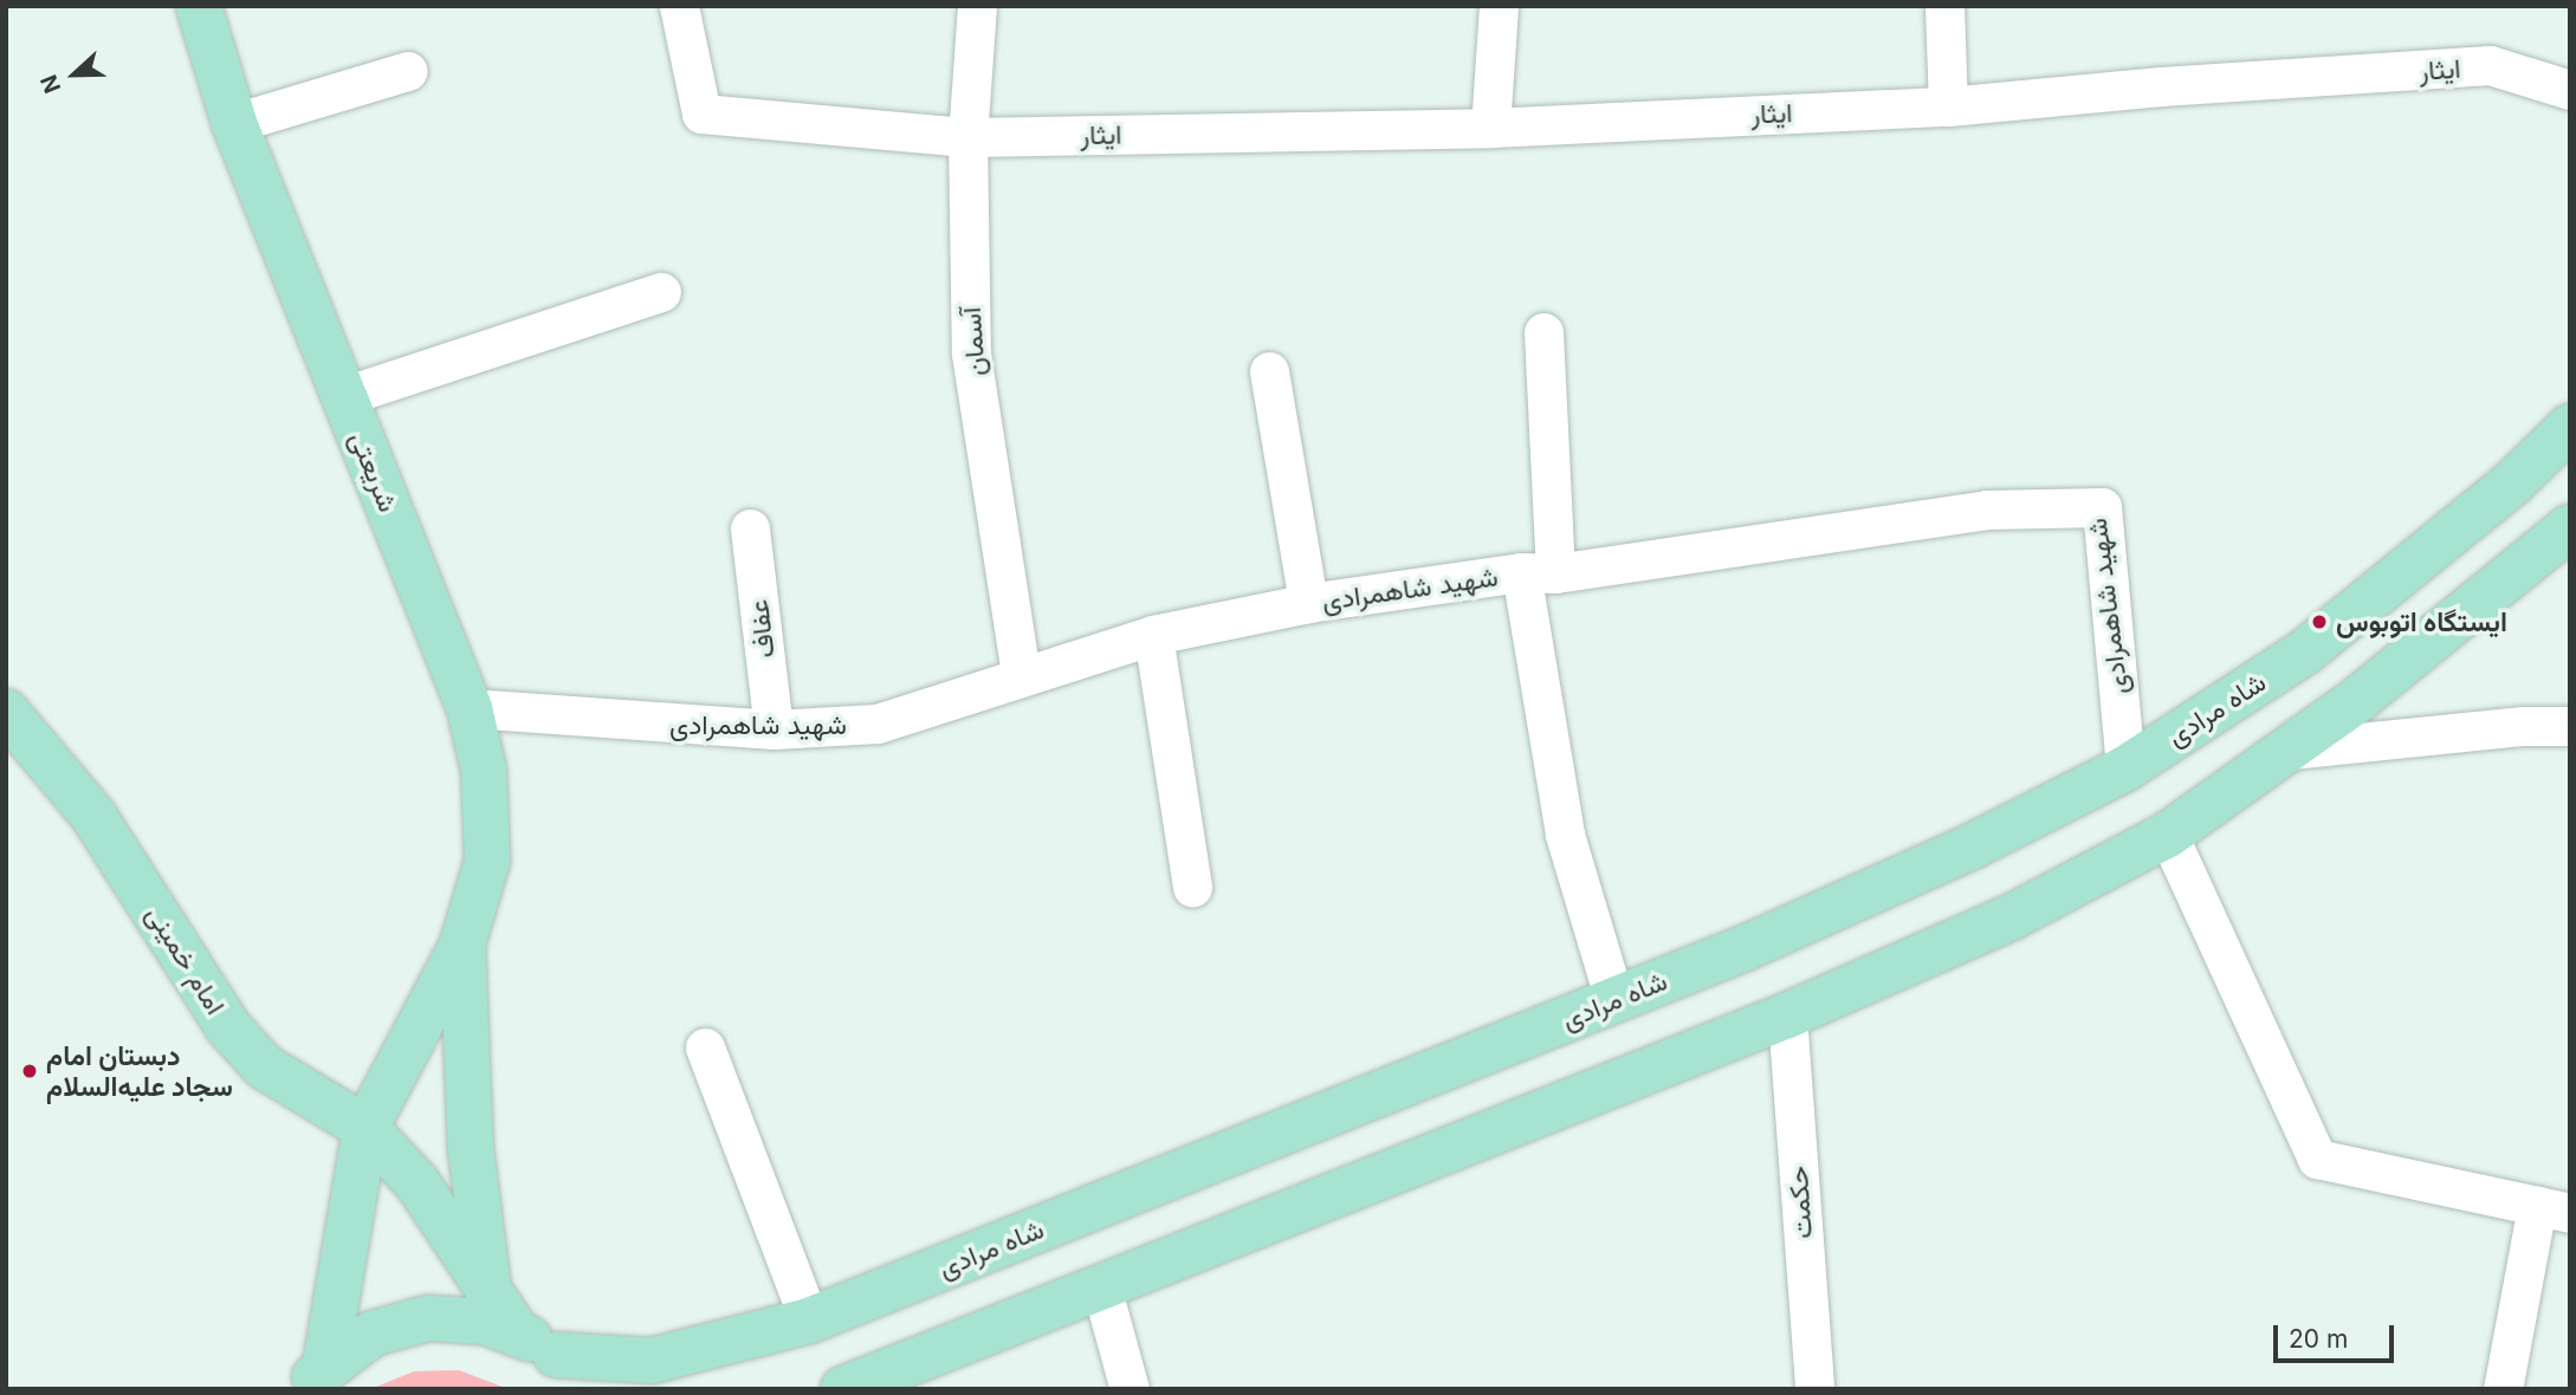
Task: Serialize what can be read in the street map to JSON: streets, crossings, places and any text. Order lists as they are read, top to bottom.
{
  "streets": {
    "main road": ["شریعتی", "شاه مرادی", "امام خمینی"],
    "street": [
      "ایثار",
      "آسمان",
      "شهید شاهمرادی",
      "عفاف",
      "حکمت"
    ]
  },
  "crossings": [
    ["ایثار", "آسمان"],
    ["آسمان", "شهید شاهمرادی"],
    ["شریعتی", "شهید شاهمرادی"],
    ["شهید شاهمرادی", "عفاف"],
    ["شهید شاهمرادی", "شاه مرادی"]
  ],
  "places": ["ایستگاه اتوبوس", "دبستان امام سجاد علیه‌السلام"],
  "scale_bar": "20 m",
  "north": "left"
}
